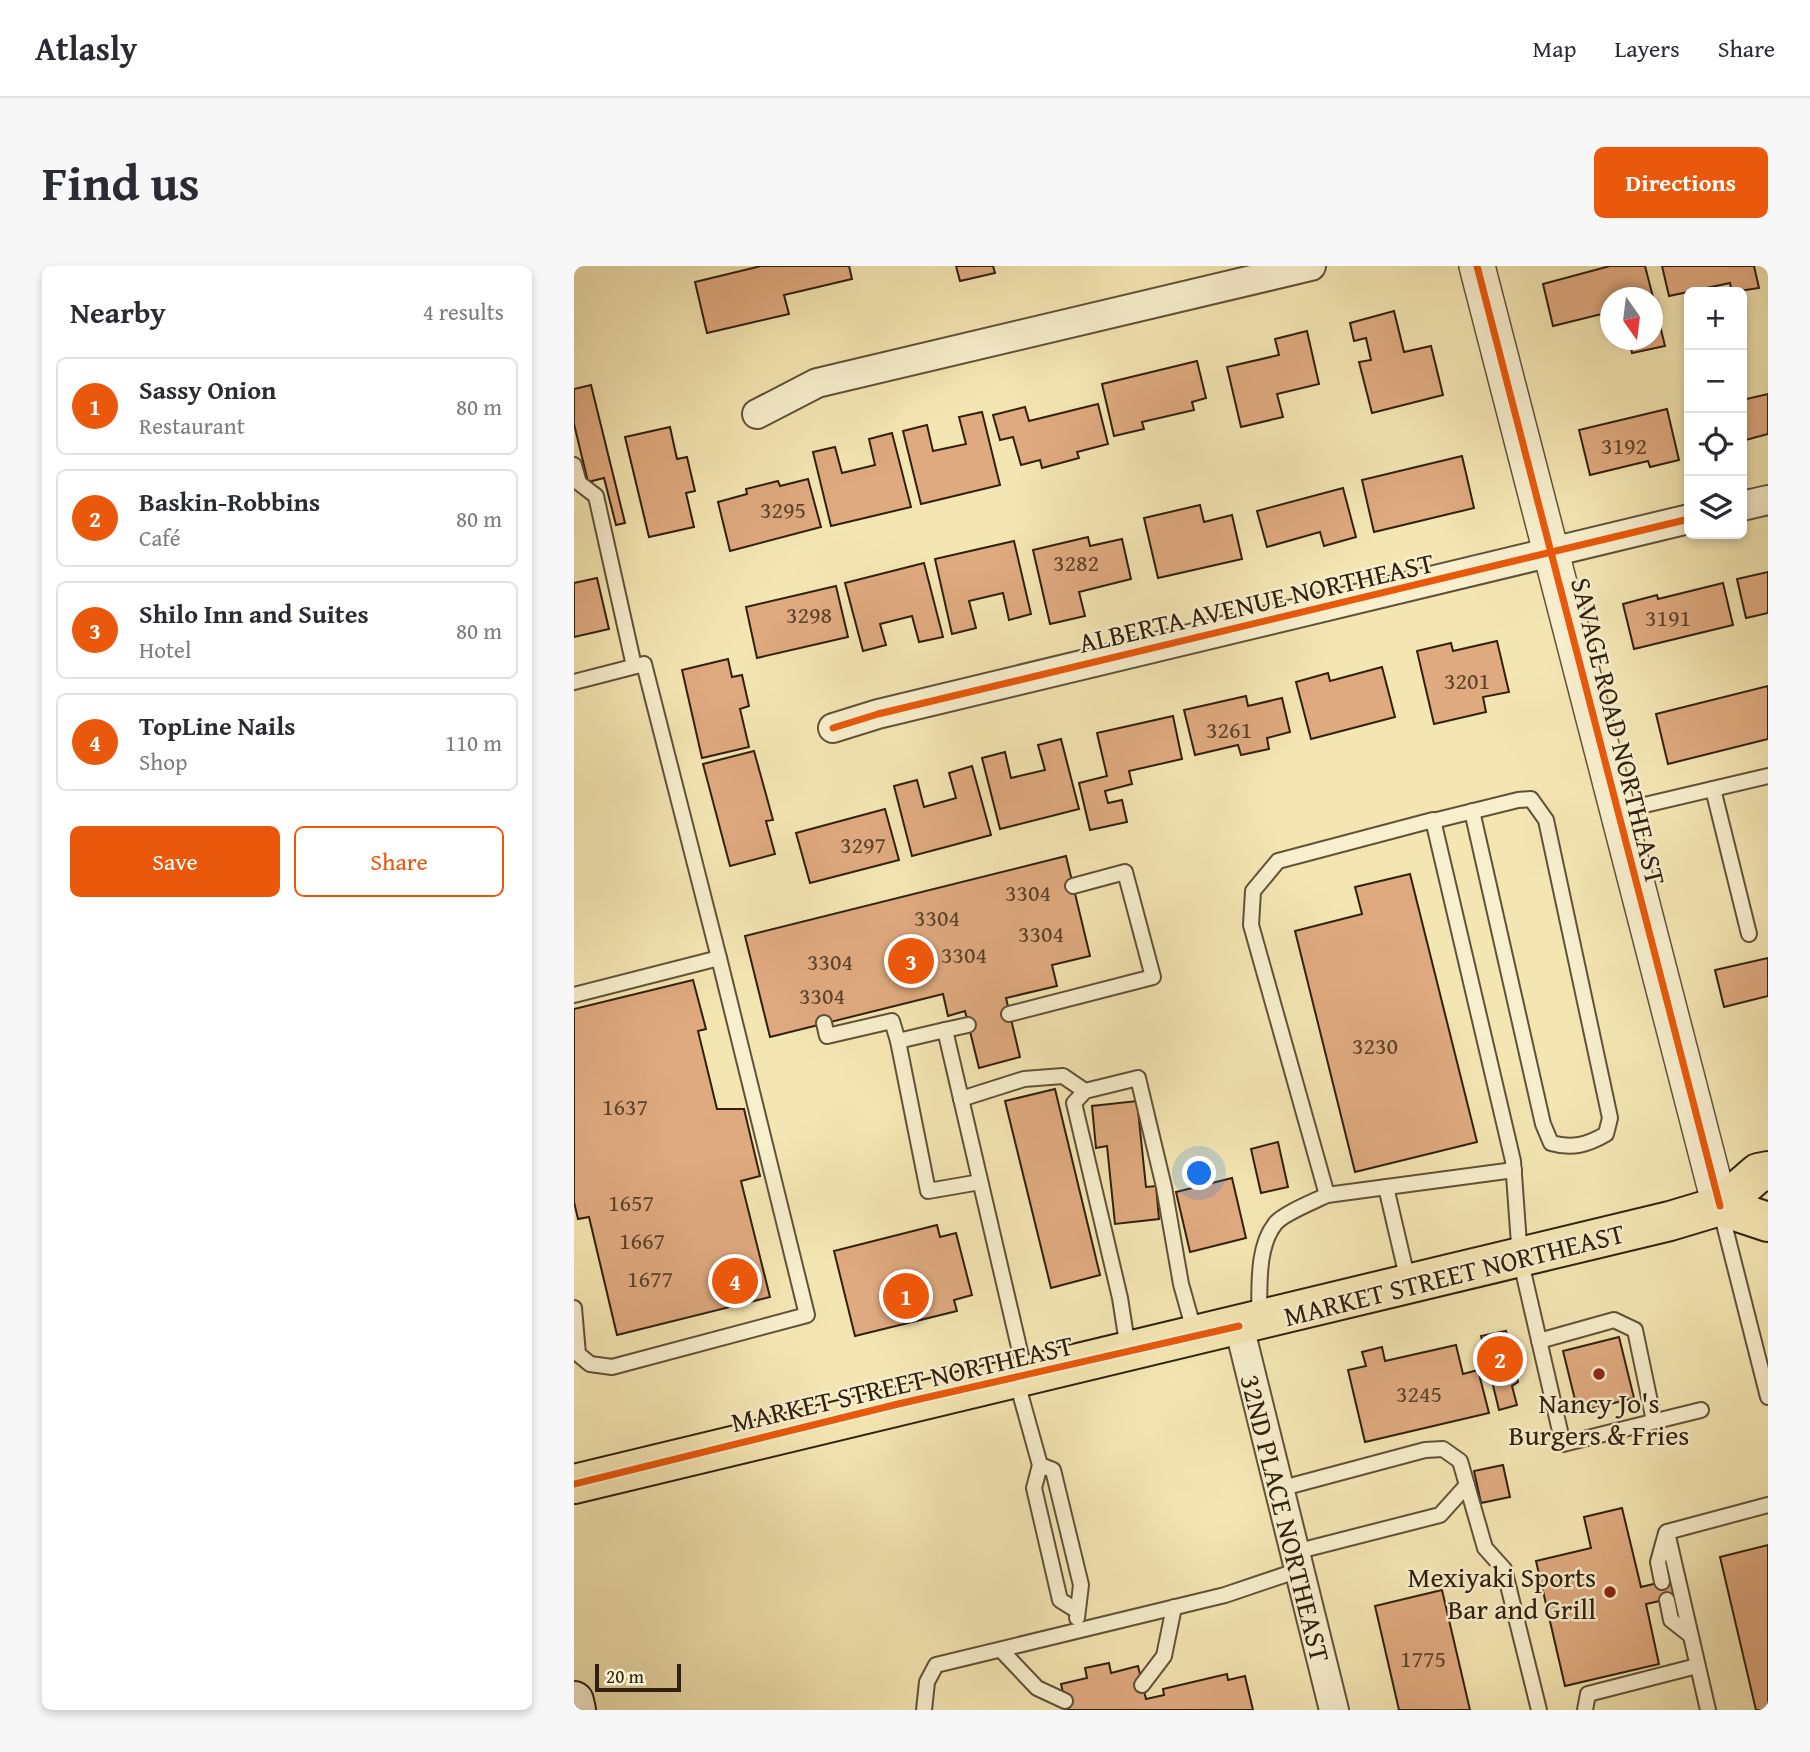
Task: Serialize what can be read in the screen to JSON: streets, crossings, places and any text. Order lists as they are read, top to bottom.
{
  "streets": {
    "main road": ["MARKET STREET NORTHEAST"],
    "street": ["ALBERTA AVENUE NORTHEAST", "SAVAGE ROAD NORTHEAST", "32ND PLACE NORTHEAST"]
  },
  "crossings": [
    ["ALBERTA AVENUE NORTHEAST", "SAVAGE ROAD NORTHEAST"],
    ["SAVAGE ROAD NORTHEAST", "MARKET STREET NORTHEAST"],
    ["MARKET STREET NORTHEAST", "32ND PLACE NORTHEAST"]
  ],
  "places": ["Nancy Jo's Burgers & Fries", "Mexiyaki Sports Bar and Grill"],
  "house_numbers": [
    "3192",
    "3295",
    "3282",
    "3298",
    "3191",
    "3201",
    "3261",
    "3297",
    "3304",
    "3304",
    "3304",
    "3304",
    "3304",
    "3304",
    "3230",
    "1637",
    "1657",
    "1667",
    "1677",
    "3245",
    "1775"
  ],
  "scale_bar": "20 m",
  "north": "bottom",
  "page": {
    "header": "Atlasly",
    "nav": ["Map", "Layers", "Share"],
    "title": "Find us",
    "buttons": [
      "Directions",
      ["Save", "Share"]
    ],
    "heading": ["Nearby", "4 results"],
    "map_buttons": ["+", "−"],
    "list": [
      {
        "mark": "1",
        "name": "Sassy Onion",
        "note": "Restaurant",
        "value": "80 m"
      },
      {
        "mark": "2",
        "name": "Baskin-Robbins",
        "note": "Café",
        "value": "80 m"
      },
      {
        "mark": "3",
        "name": "Shilo Inn and Suites",
        "note": "Hotel",
        "value": "80 m"
      },
      {
        "mark": "4",
        "name": "TopLine Nails",
        "note": "Shop",
        "value": "110 m"
      }
    ],
    "pins": [
      "3",
      "4",
      "1",
      "2"
    ],
    "scale": "20 m"
  }
}
